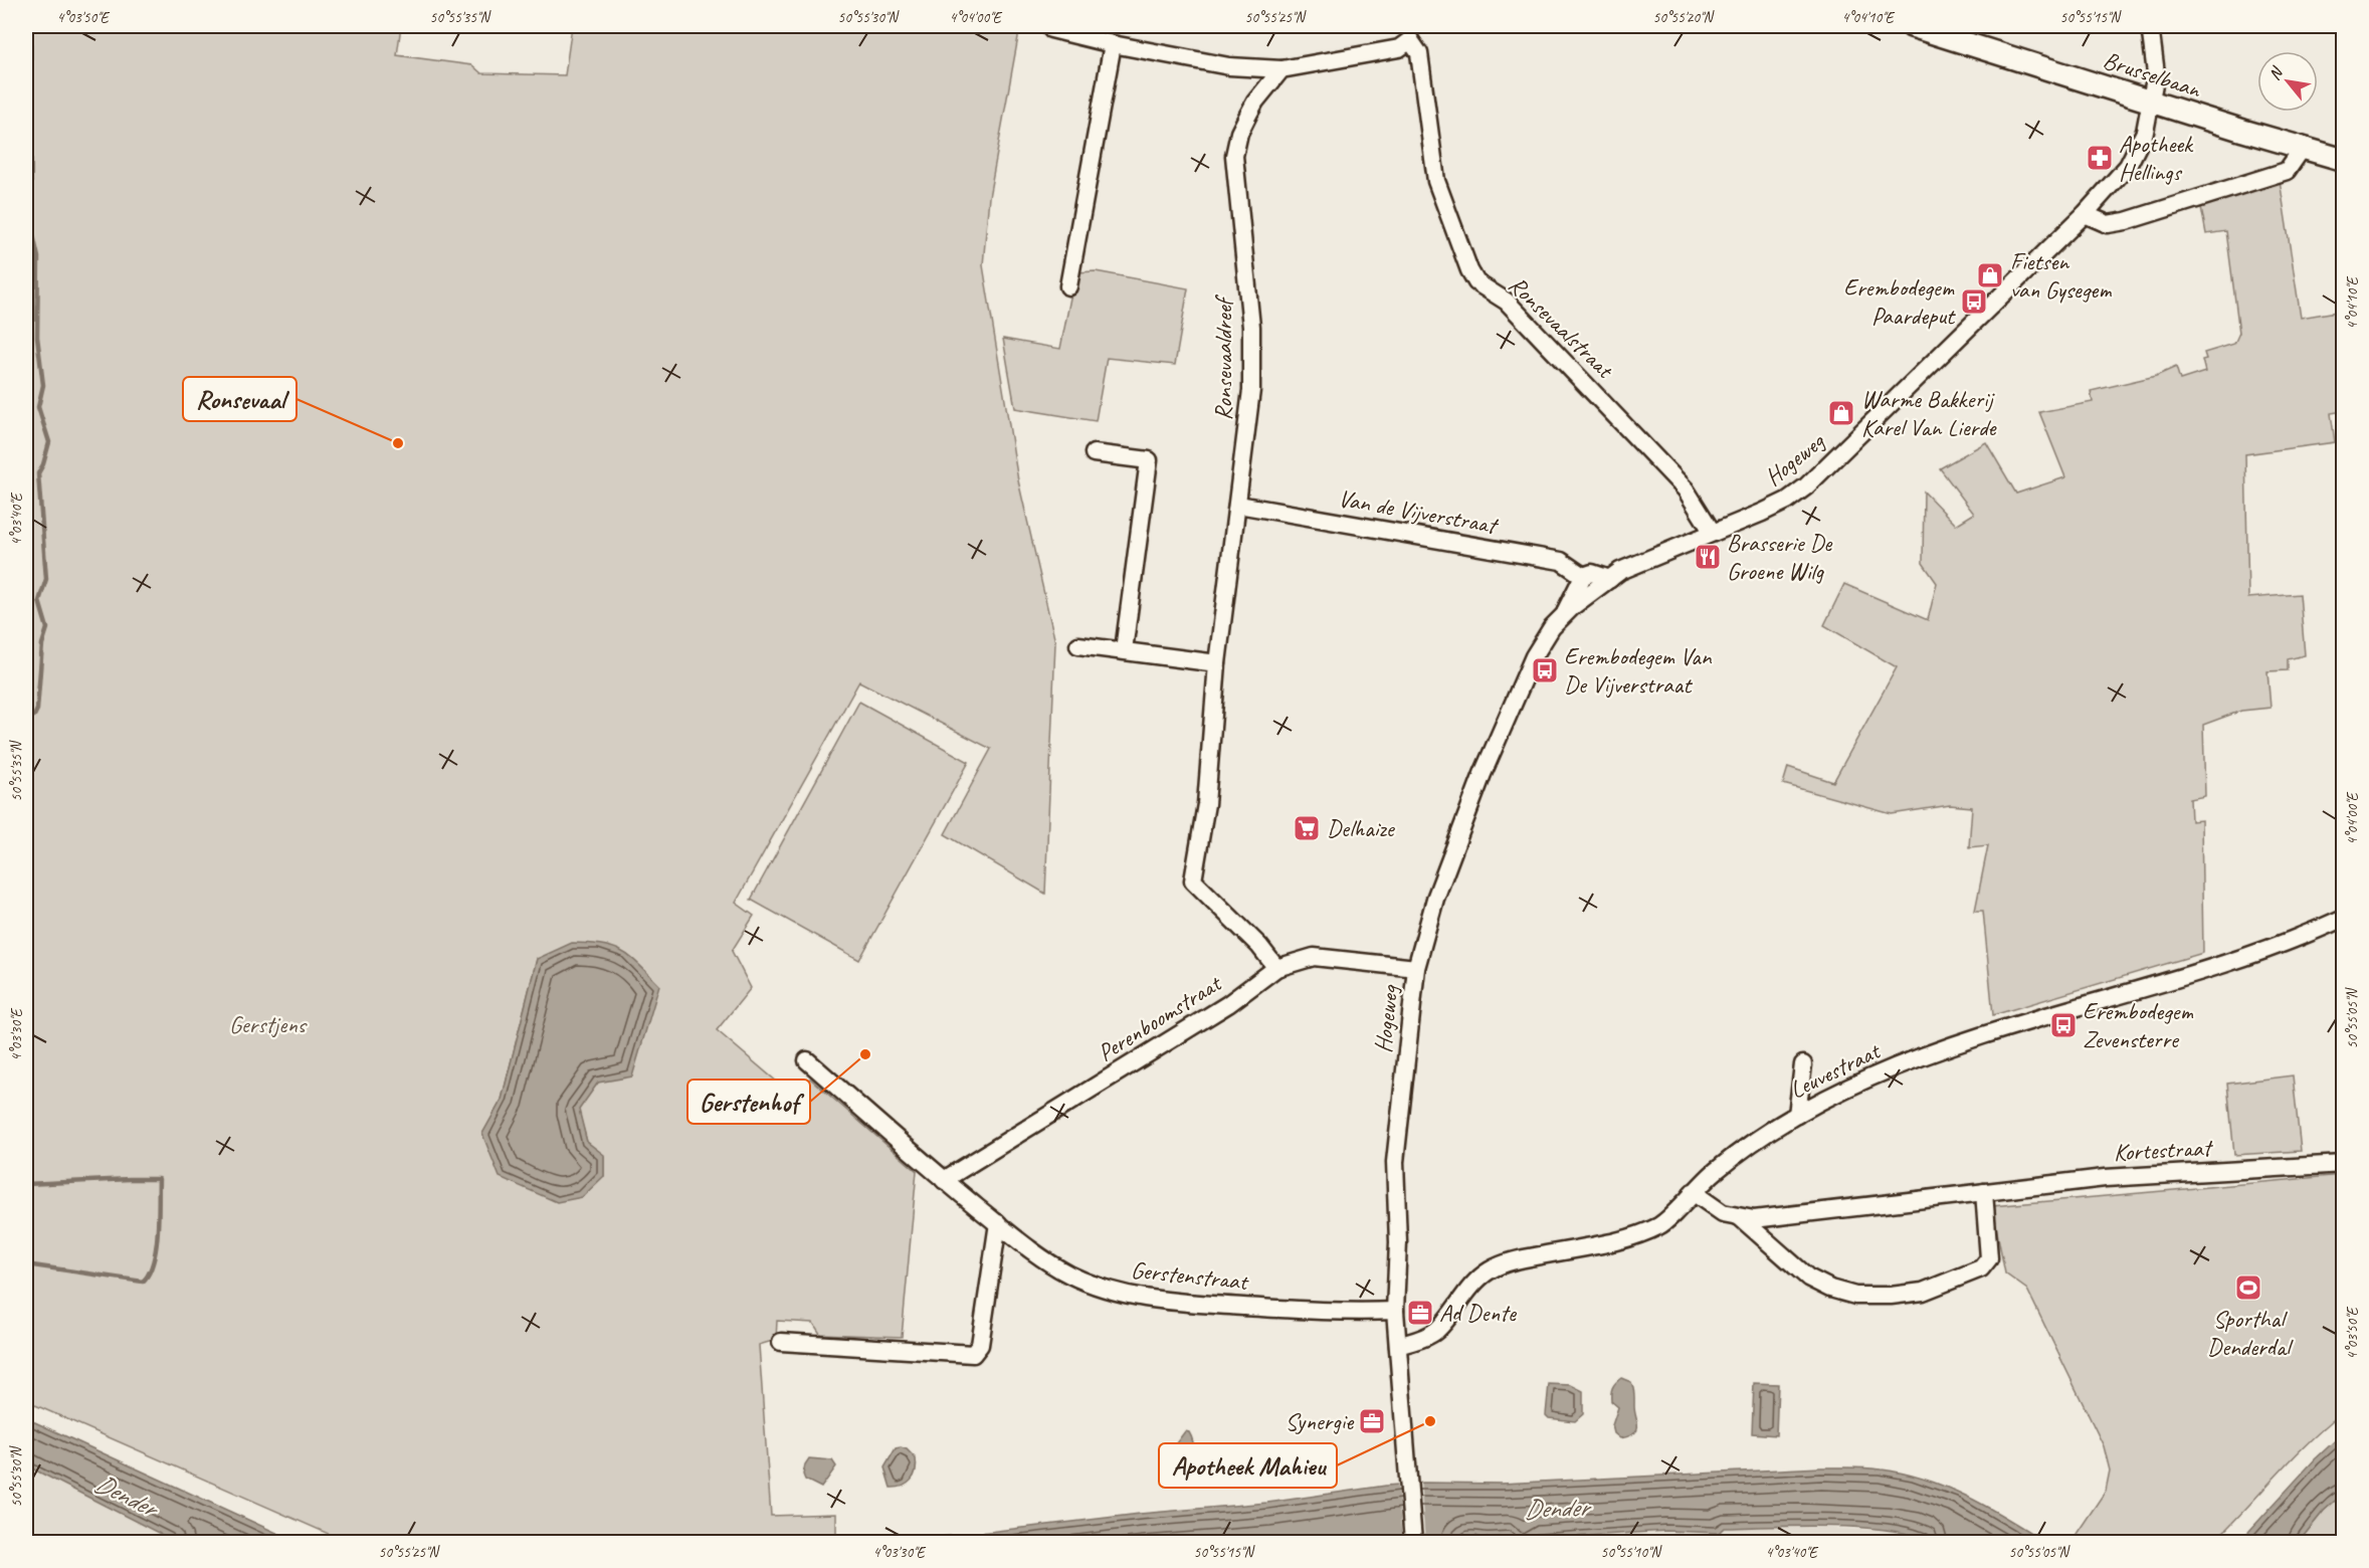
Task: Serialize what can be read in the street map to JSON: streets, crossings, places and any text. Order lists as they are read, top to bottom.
{
  "streets": {
    "main road": ["Brusselbaan"],
    "street": [
      "Ronsevaalstraat",
      "Ronsevaaldreef",
      "Hogeweg",
      "Van de Vijverstraat",
      "Perenboomstraat",
      "Leuvestraat",
      "Kortestraat",
      "Gerstenstraat"
    ]
  },
  "crossings": [
    ["Brusselbaan", "Hogeweg"],
    ["Ronsevaalstraat", "Hogeweg"],
    ["Ronsevaaldreef", "Van de Vijverstraat"],
    ["Ronsevaaldreef", "Perenboomstraat"],
    ["Hogeweg", "Van de Vijverstraat"],
    ["Hogeweg", "Perenboomstraat"],
    ["Hogeweg", "Leuvestraat"],
    ["Hogeweg", "Gerstenstraat"],
    ["Perenboomstraat", "Gerstenstraat"],
    ["Leuvestraat", "Kortestraat"]
  ],
  "water": ["Dender"],
  "parks": ["Gerstjens"],
  "places": {
    "pharmacy": ["Apotheek Hellings"],
    "shop": ["Fietsen van Gysegem", "Warme Bakkerij Karel Van Lierde"],
    "bus stop": ["Erembodegem Paardeput", "Erembodegem Van De Vijverstraat", "Erembodegem Zevensterre"],
    "other": ["Ronsevaal", "Gerstenhof", "Apotheek Mahieu"],
    "restaurant": ["Brasserie De Groene Wilg"],
    "supermarket": ["Delhaize"],
    "sports": ["Sporthal Denderdal"],
    "office": ["Ad Dente", "Synergie"]
  },
  "north": "top left",
  "coordinates": [
    "4°03'50\"E",
    "50°55'35\"N",
    "50°55'30\"N",
    "4°04'00\"E",
    "50°55'25\"N",
    "50°55'20\"N",
    "4°04'10\"E",
    "50°55'15\"N",
    "4°03'40\"E",
    "50°55'05\"N",
    "4°03'30\"E",
    "50°55'10\"N"
  ]
}
